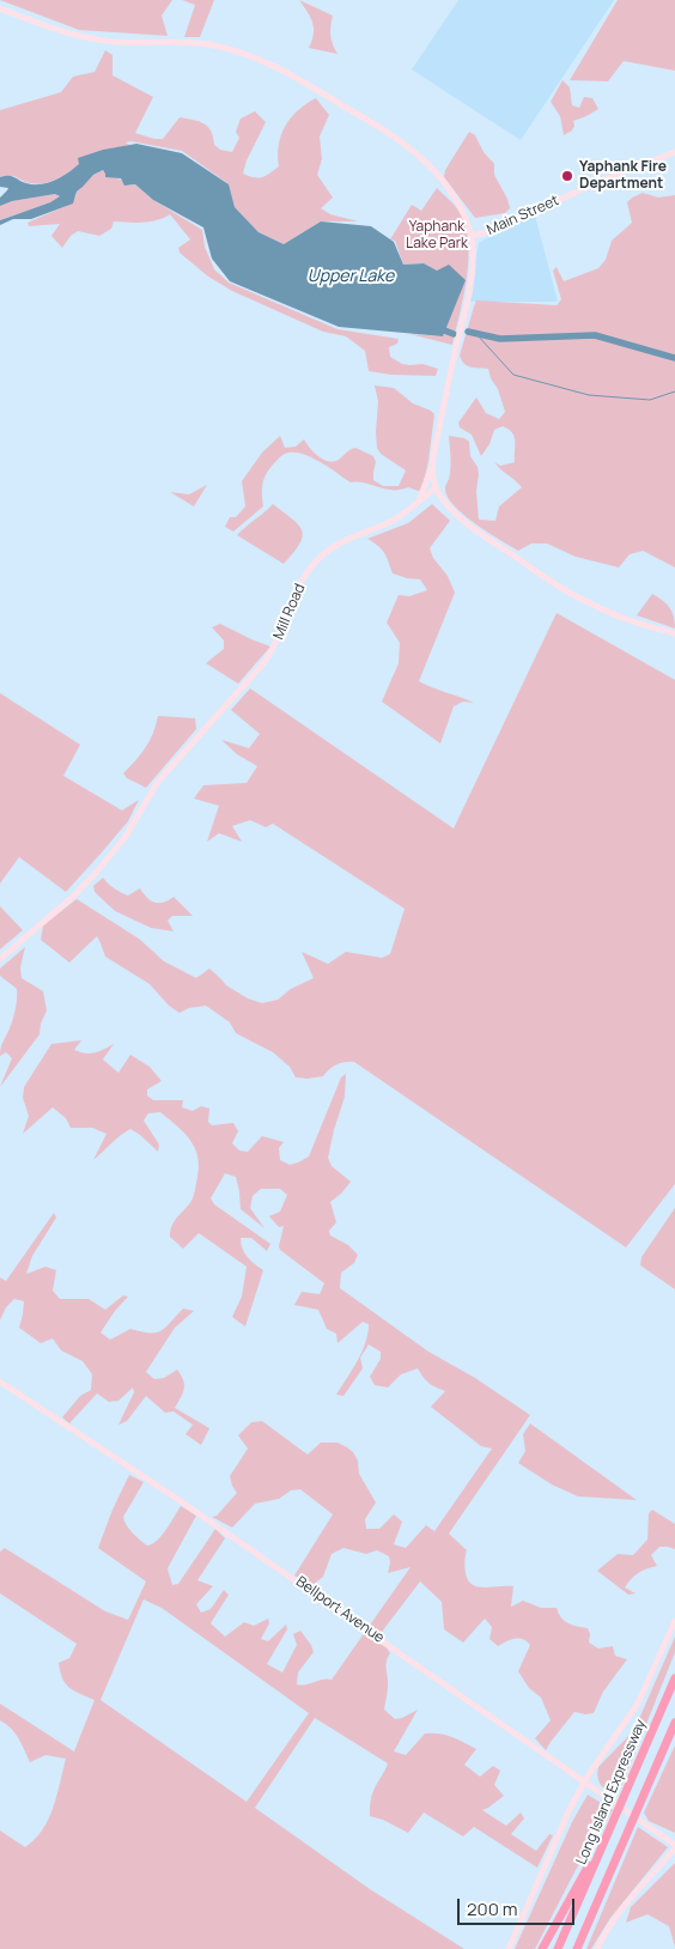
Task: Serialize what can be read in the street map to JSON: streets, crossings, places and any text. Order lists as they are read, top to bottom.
{
  "streets": {
    "highway": ["Long Island Expressway"],
    "main road": ["Main Street", "Mill Road", "Bellport Avenue"]
  },
  "water": ["Upper Lake"],
  "parks": ["Yaphank Lake Park"],
  "places": ["Yaphank Fire Department"],
  "scale_bar": "200 m"
}
